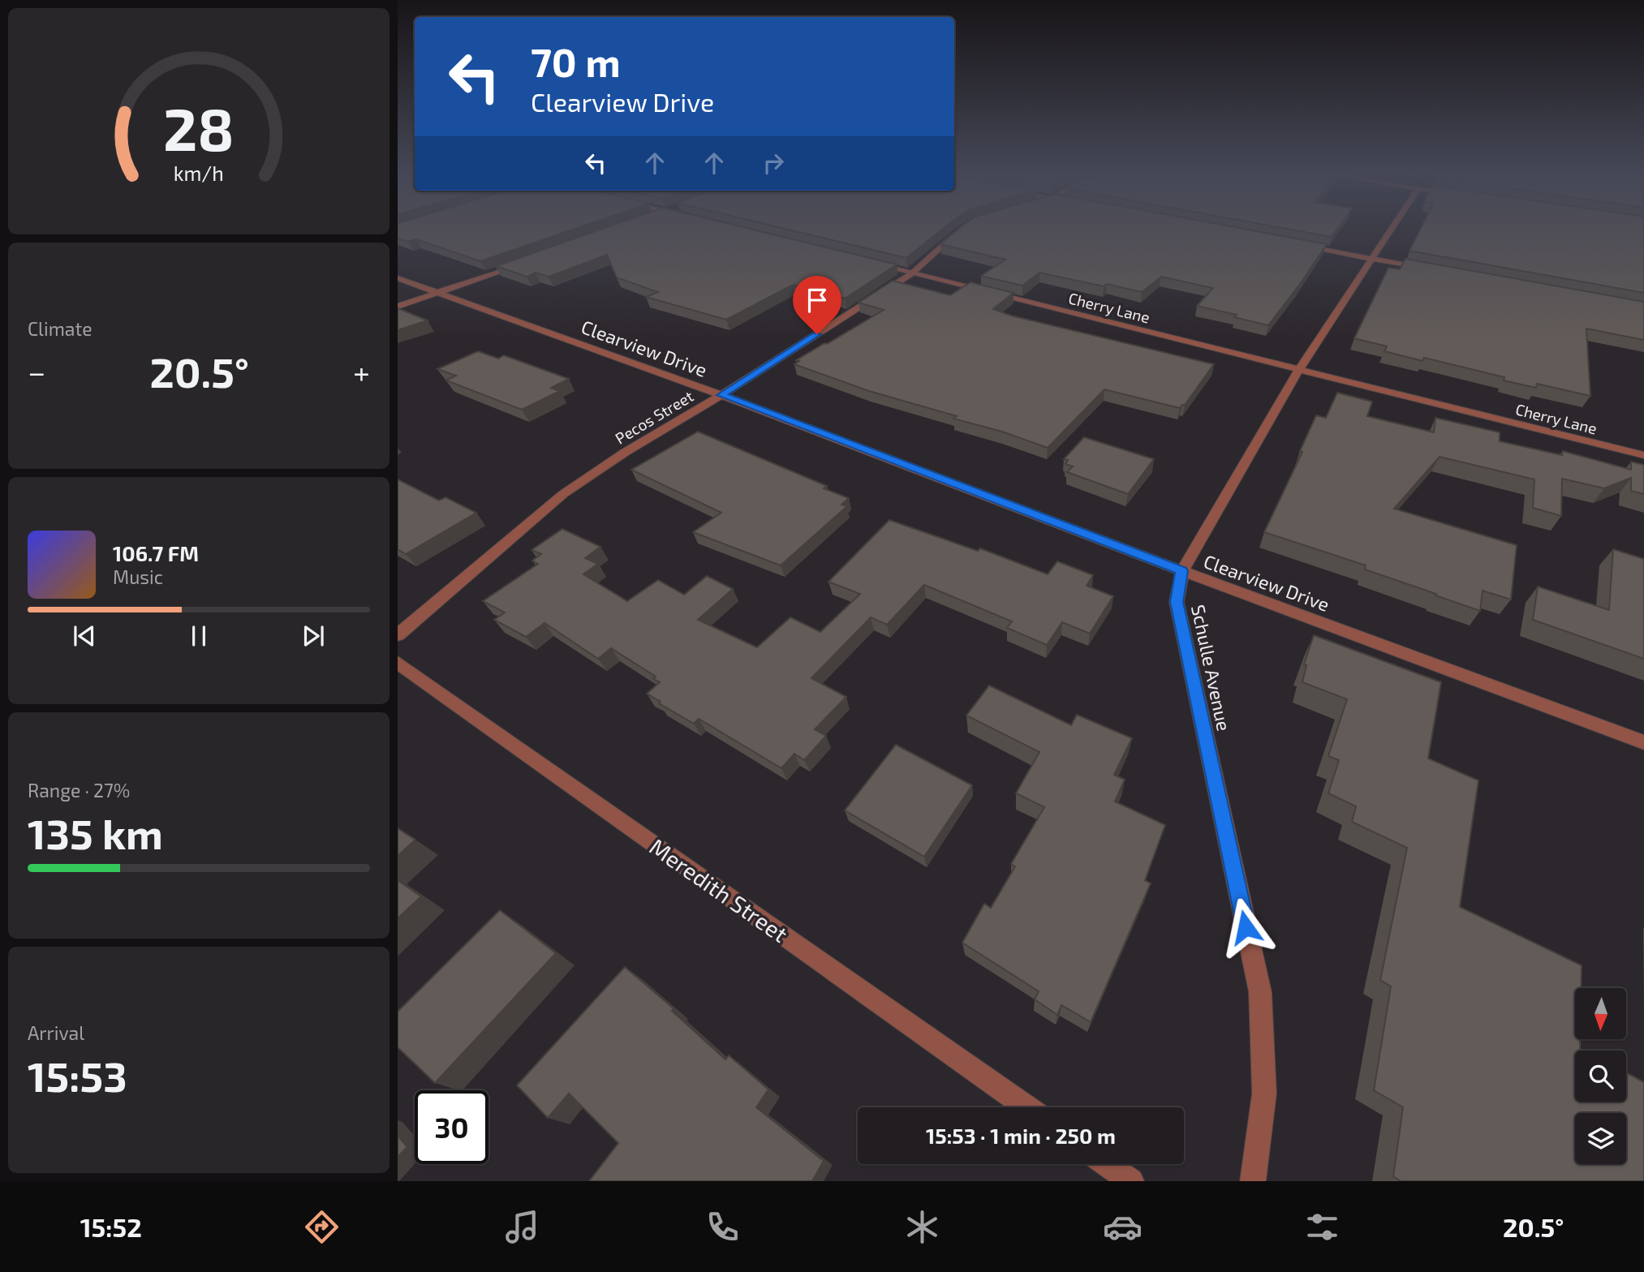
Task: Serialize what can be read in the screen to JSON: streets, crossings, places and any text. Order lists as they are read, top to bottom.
{
  "streets": {
    "street": [
      "Cherry Lane",
      "Clearview Drive",
      "Pecos Street",
      "Schulle Avenue",
      "Meredith Street"
    ]
  },
  "crossings": [
    ["Cherry Lane", "Pecos Street"],
    ["Cherry Lane", "Schulle Avenue"],
    ["Clearview Drive", "Pecos Street"],
    ["Clearview Drive", "Schulle Avenue"]
  ],
  "north": "bottom",
  "page": {
    "turn": ["70 m", "Clearview Drive"],
    "tile": [
      "Climate",
      ["Range · 27%", "135 km"],
      ["Arrival", "15:53"]
    ],
    "heat": ["−", "20.5°", "+"],
    "song": ["106.7 FM", "Music"],
    "limit": "30",
    "trip": "15:53 · 1 min · 250 m",
    "tabs": ["15:52", "20.5°"],
    "gauge": ["28", "km/h"]
  }
}
